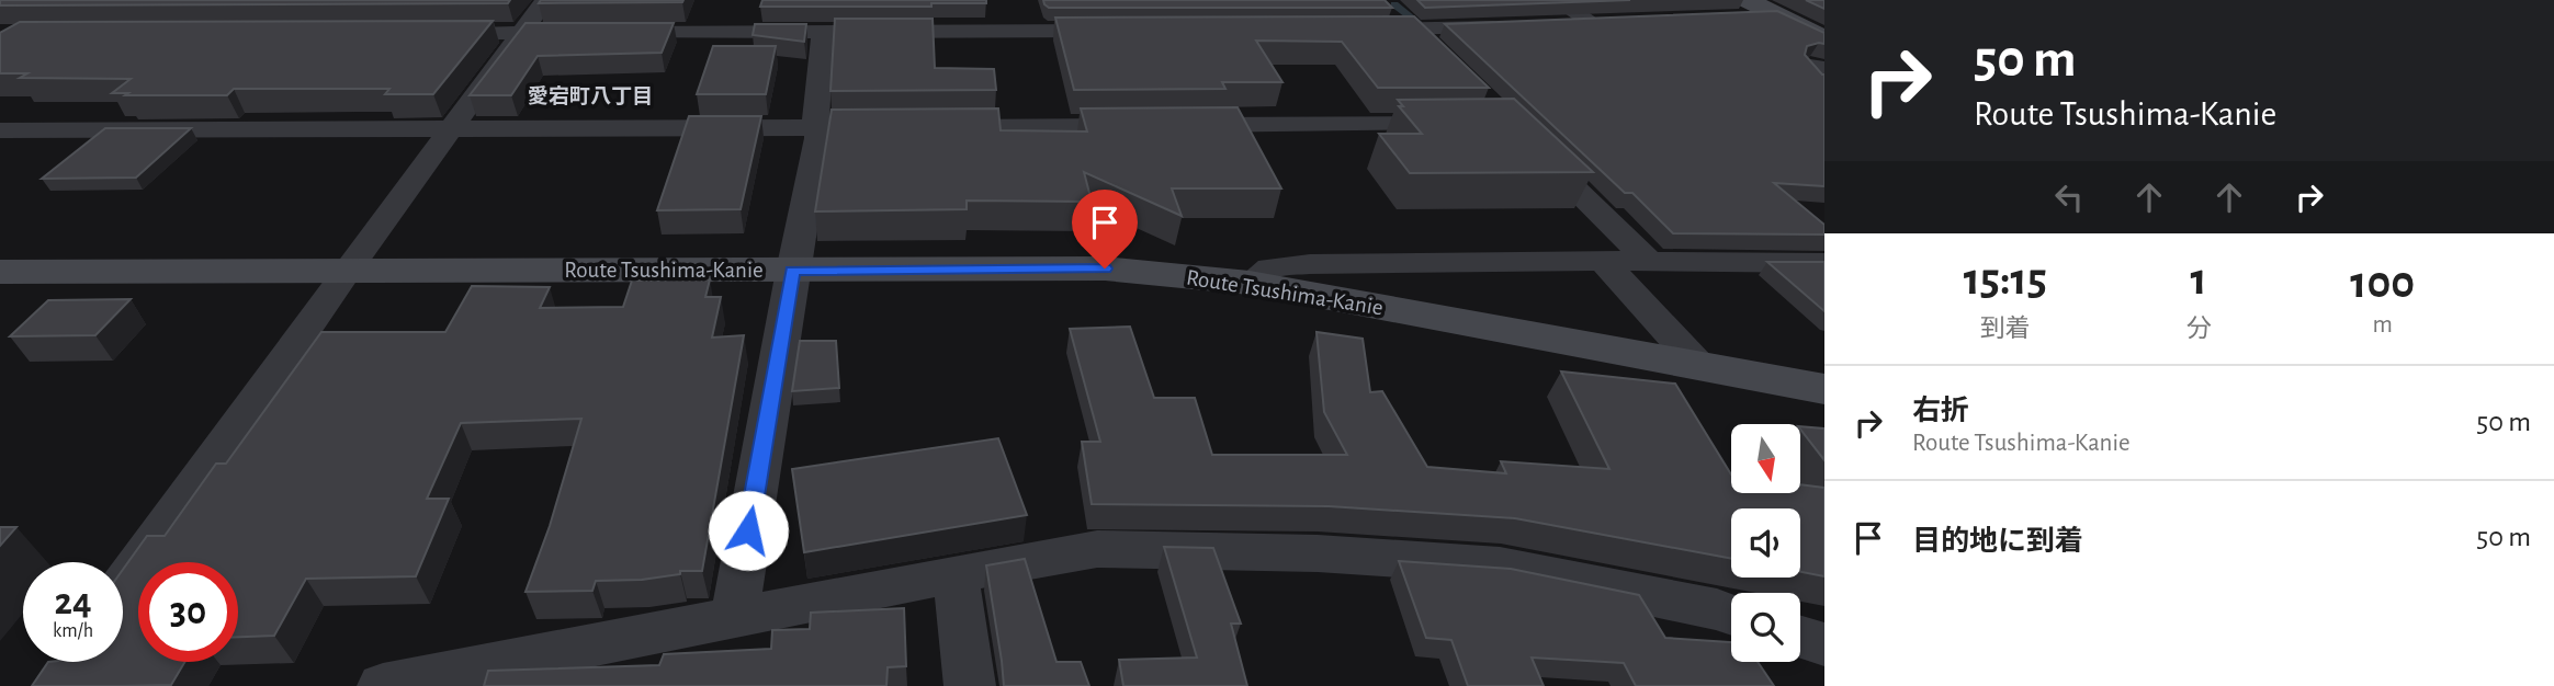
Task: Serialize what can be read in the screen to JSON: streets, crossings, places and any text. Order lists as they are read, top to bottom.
{
  "streets": {
    "main road": ["Route Tsushima-Kanie"]
  },
  "districts": ["愛宕町八丁目"],
  "north": "bottom",
  "page": {
    "turn": ["50 m", "Route Tsushima-Kanie"],
    "eta": [
      "15:15",
      "到着",
      "1",
      "分",
      "100",
      "m"
    ],
    "list": [
      {
        "name": "右折",
        "note": "Route Tsushima-Kanie",
        "value": "50 m"
      },
      {
        "name": "目的地に到着",
        "value": "50 m"
      }
    ],
    "speed": "24 km/h",
    "limit": "30"
  }
}
